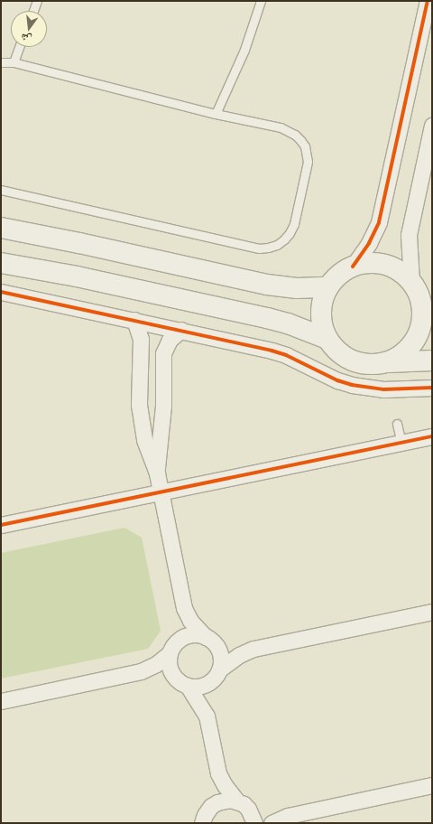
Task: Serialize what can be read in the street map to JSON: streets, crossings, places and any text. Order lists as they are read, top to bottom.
{
  "north": "bottom"
}
